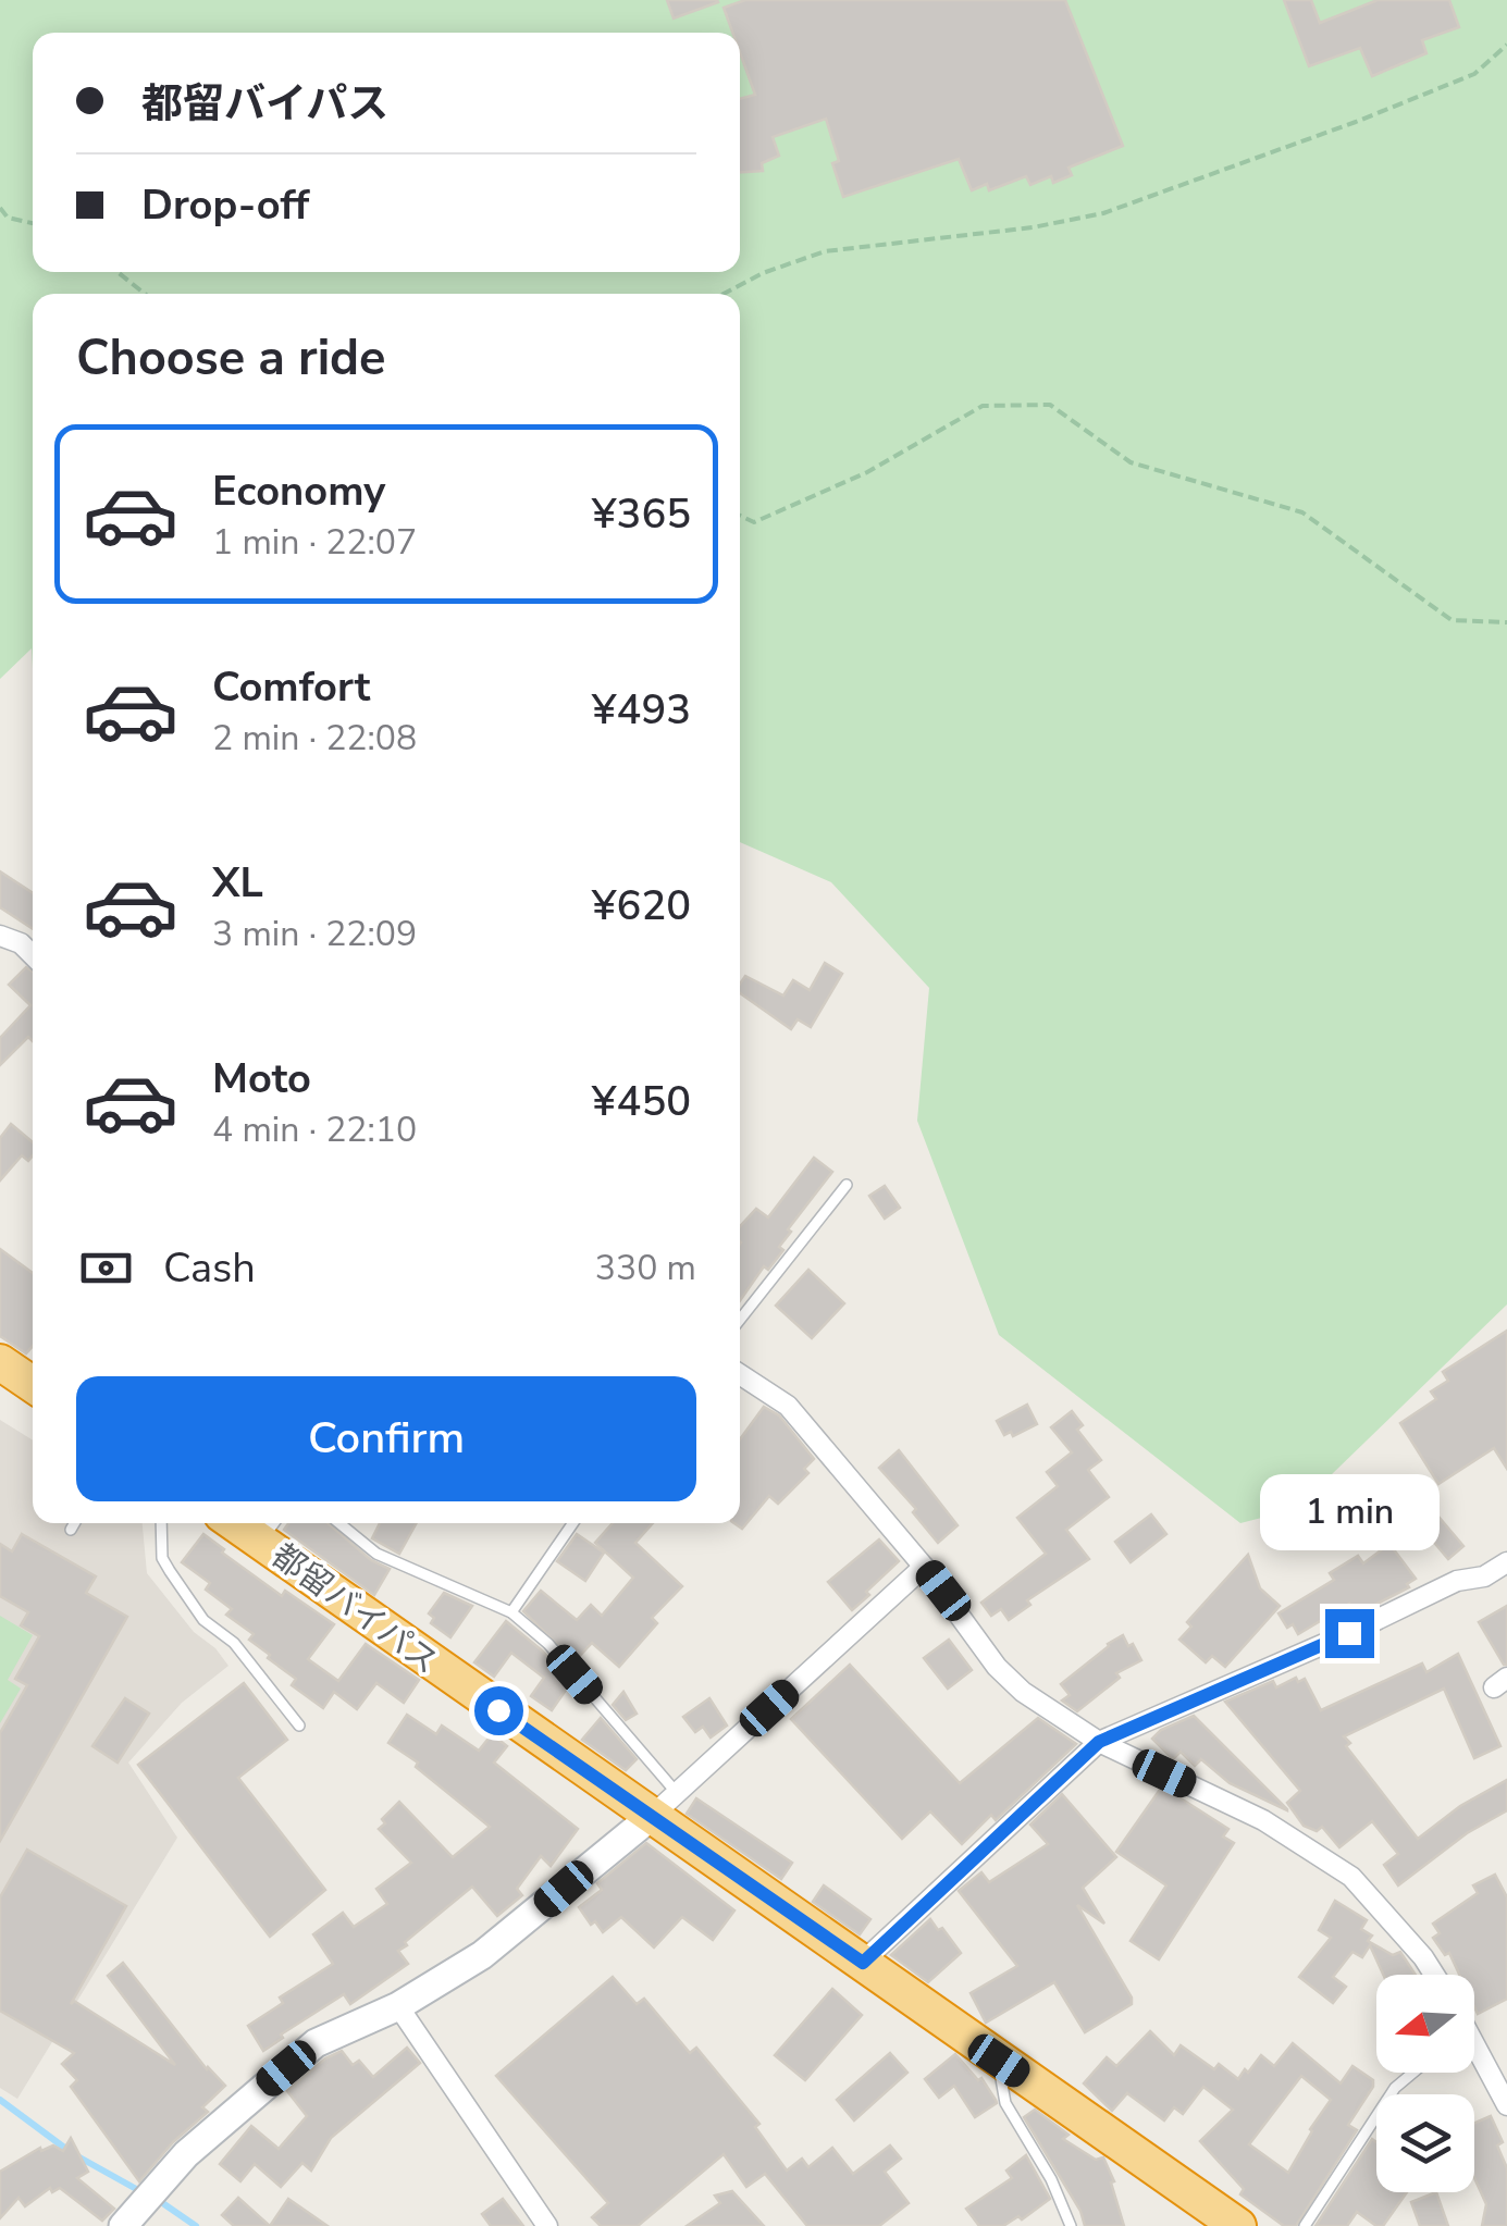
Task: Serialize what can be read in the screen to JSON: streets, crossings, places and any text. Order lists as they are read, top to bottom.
{
  "streets": {
    "highway": ["都留バイパス"]
  },
  "north": "left",
  "page": {
    "banner": ["都留バイパス", "Drop-off"],
    "heading": "Choose a ride",
    "list": [
      {
        "name": "Economy",
        "note": "1 min · 22:07",
        "value": "¥365"
      },
      {
        "name": "Comfort",
        "note": "2 min · 22:08",
        "value": "¥493"
      },
      {
        "name": "XL",
        "note": "3 min · 22:09",
        "value": "¥620"
      },
      {
        "name": "Moto",
        "note": "4 min · 22:10",
        "value": "¥450"
      }
    ],
    "pay": ["Cash", "330 m"],
    "buttons": "Confirm",
    "bubble": "1 min"
  }
}
